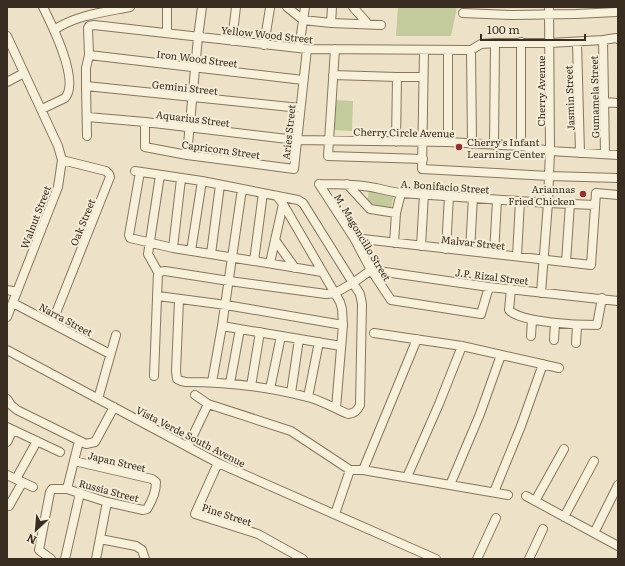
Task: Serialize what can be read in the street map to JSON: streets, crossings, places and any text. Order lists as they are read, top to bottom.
{
  "streets": {
    "street": [
      "Yellow Wood Street",
      "Iron Wood Street",
      "Gemini Street",
      "Cherry Avenue",
      "Gumamela Street",
      "Jasmin Street",
      "Aquarius Street",
      "Aries Street",
      "Cherry Circle Avenue",
      "Capricorn Street",
      "A. Bonifacio Street",
      "Walnut Street",
      "Oak Street",
      "M. Magoncillo Street",
      "Malvar Street",
      "J.P. Rizal Street",
      "Narra Street",
      "Vista Verde South Avenue",
      "Japan Street",
      "Russia Street",
      "Pine Street"
    ]
  },
  "crossings": [
    ["Yellow Wood Street", "Iron Wood Street"],
    ["Yellow Wood Street", "Cherry Avenue"],
    ["Yellow Wood Street", "Gumamela Street"],
    ["Yellow Wood Street", "Jasmin Street"],
    ["Yellow Wood Street", "Aries Street"],
    ["Iron Wood Street", "Aries Street"],
    ["Gemini Street", "Aries Street"],
    ["Cherry Avenue", "Cherry Circle Avenue"],
    ["Cherry Avenue", "A. Bonifacio Street"],
    ["Cherry Avenue", "Malvar Street"],
    ["Cherry Avenue", "J.P. Rizal Street"],
    ["Gumamela Street", "Cherry Circle Avenue"],
    ["Jasmin Street", "Cherry Circle Avenue"],
    ["Aquarius Street", "Aries Street"],
    ["Aquarius Street", "Cherry Circle Avenue"],
    ["Aquarius Street", "Capricorn Street"],
    ["Aries Street", "Capricorn Street"],
    ["A. Bonifacio Street", "M. Magoncillo Street"],
    ["A. Bonifacio Street", "Malvar Street"],
    ["Walnut Street", "Oak Street"],
    ["Walnut Street", "Narra Street"],
    ["Oak Street", "Narra Street"],
    ["M. Magoncillo Street", "Malvar Street"],
    ["M. Magoncillo Street", "J.P. Rizal Street"],
    ["Vista Verde South Avenue", "Pine Street"],
    ["Japan Street", "Russia Street"]
  ],
  "places": ["Cherry's Infant Learning Center", "Ariannas Fried Chicken"],
  "scale_bar": "100 m",
  "north": "bottom left"
}
